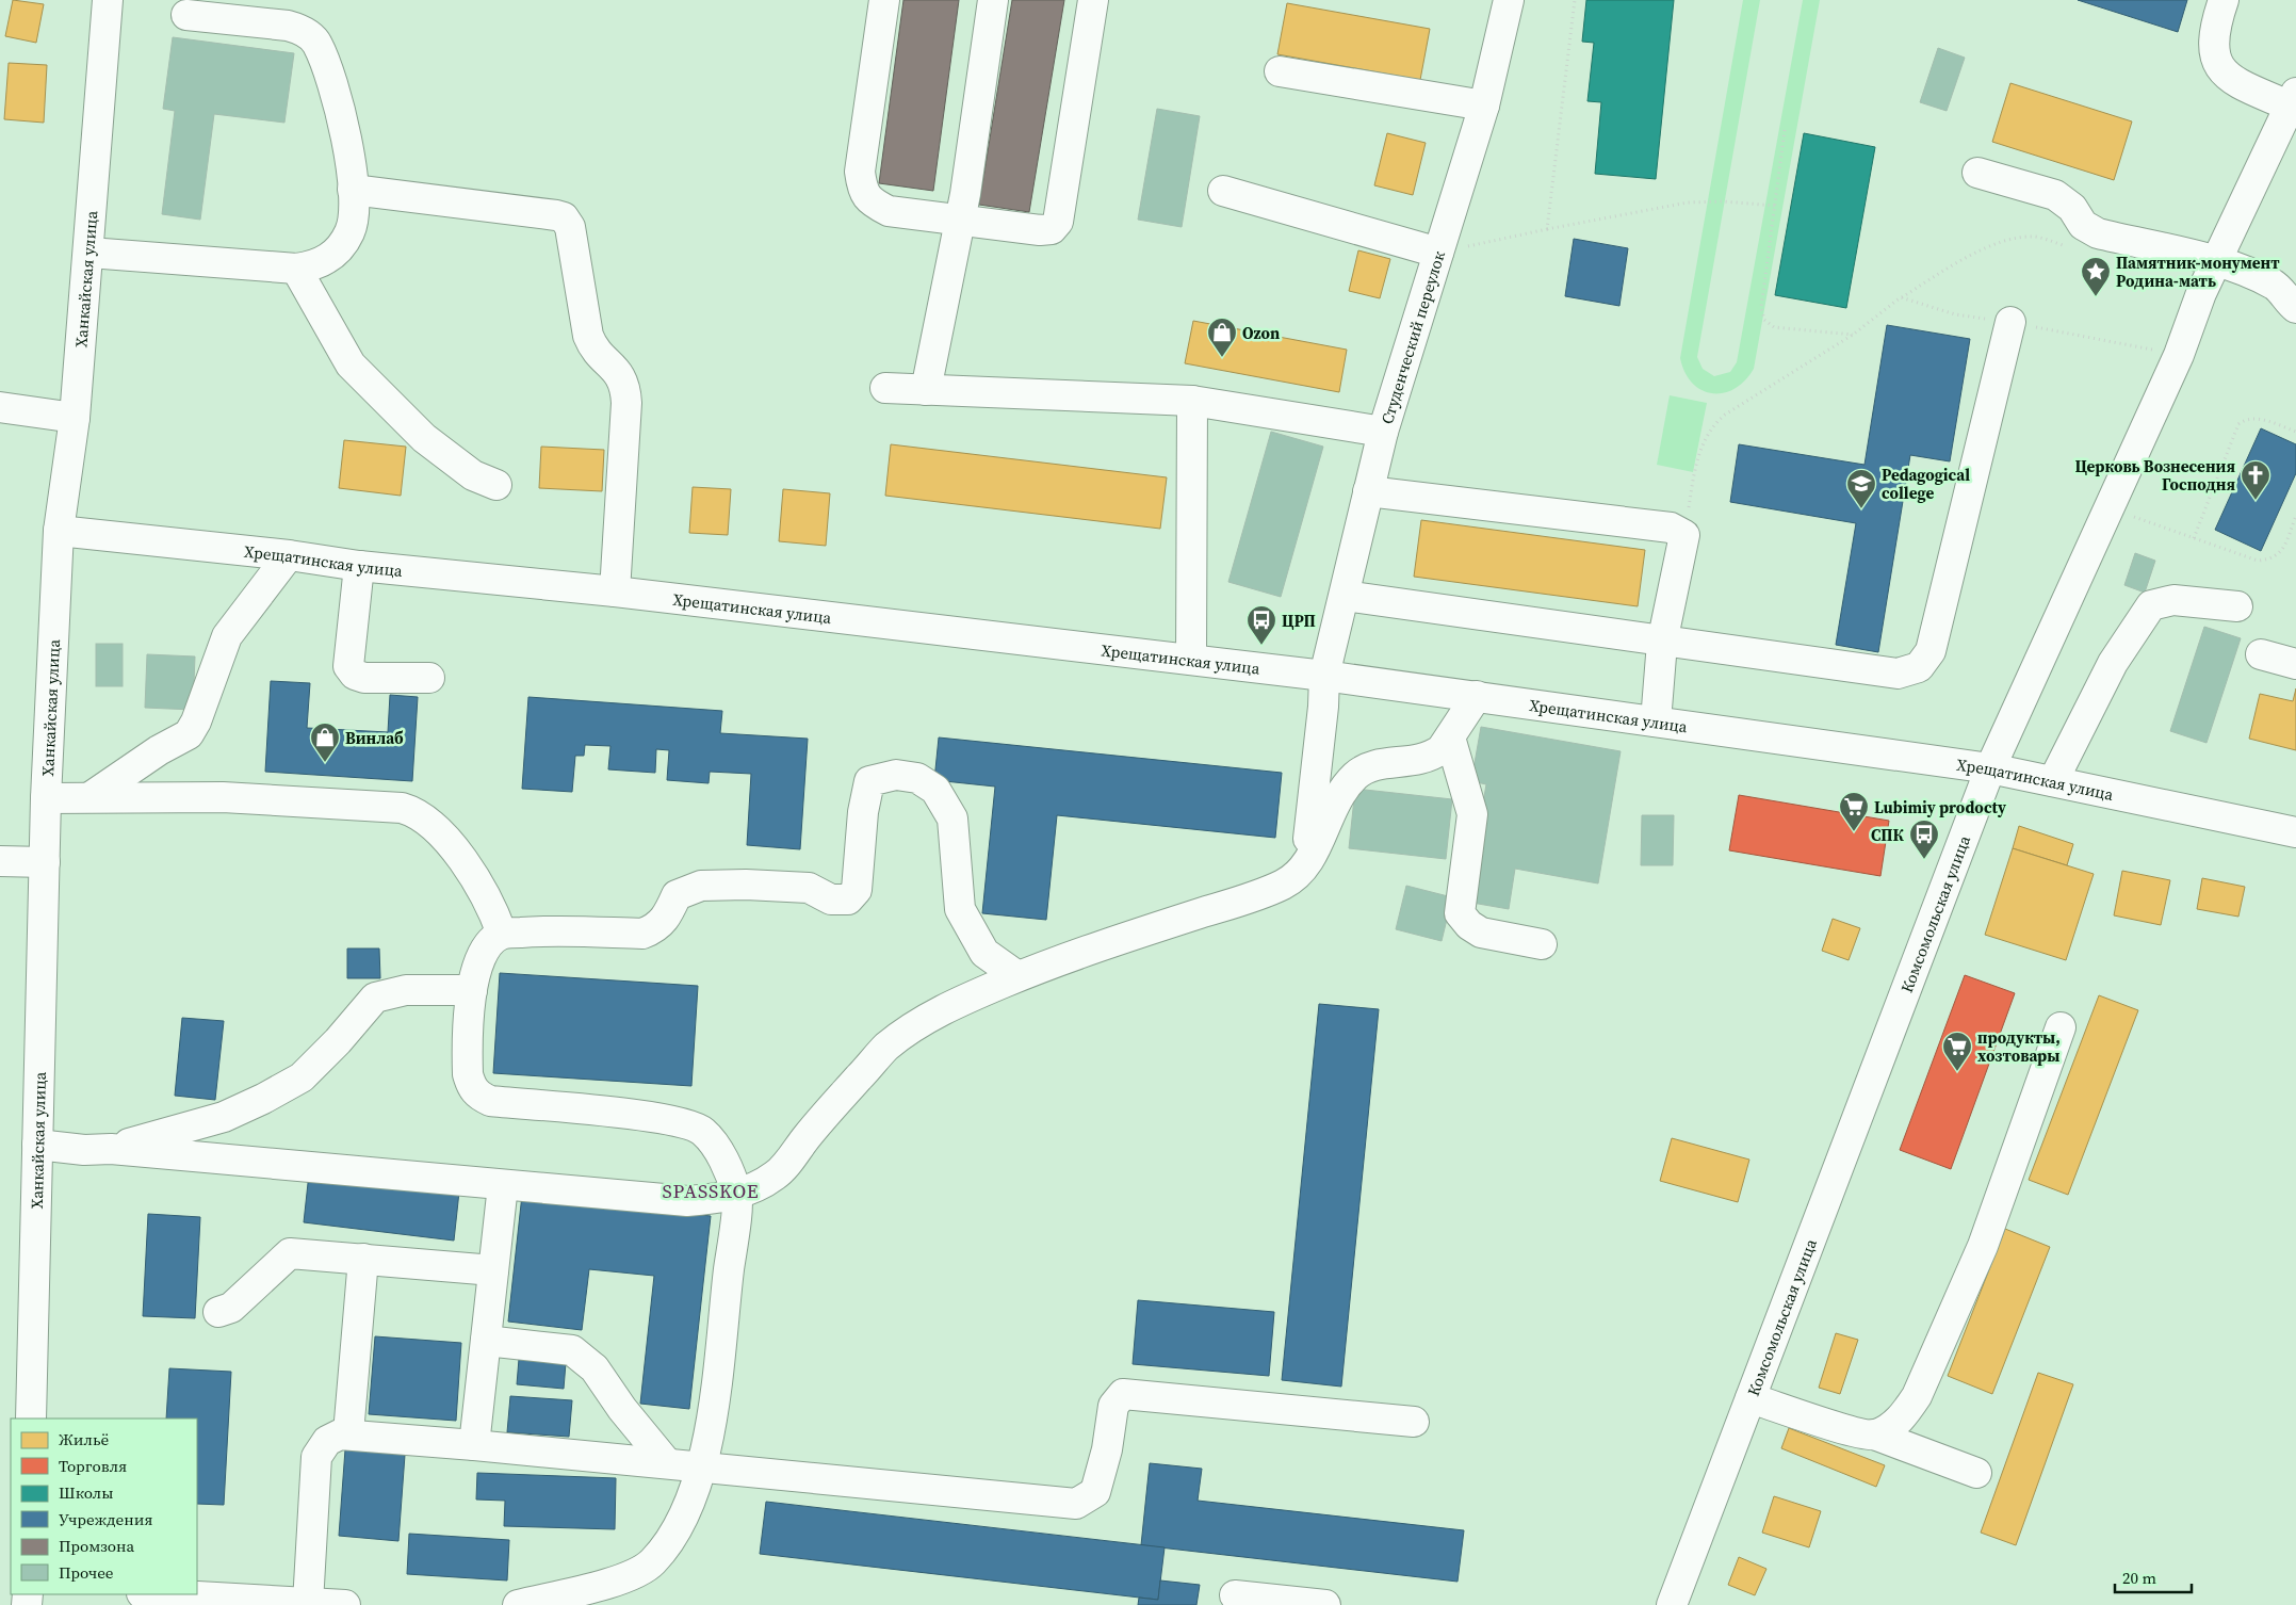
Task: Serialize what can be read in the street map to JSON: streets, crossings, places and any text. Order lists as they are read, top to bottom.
{
  "streets": {
    "street": [
      "Ханкайская улица",
      "Студенческий переулок",
      "Хрещатинская улица",
      "Комсомольская улица"
    ]
  },
  "crossings": [
    ["Ханкайская улица", "Хрещатинская улица"],
    ["Студенческий переулок", "Хрещатинская улица"],
    ["Хрещатинская улица", "Комсомольская улица"]
  ],
  "districts": ["SPASSKOE"],
  "places": {
    "place": ["Памятник-монумент Родина-мать"],
    "shop": ["Ozon", "Винлаб"],
    "church": ["Церковь Вознесения Господня"],
    "school or university": ["Pedagogical college"],
    "bus stop": ["ЦРП", "СПК"],
    "supermarket": ["Lubimiy prodocty", "продукты, хозтовары"]
  },
  "legend": [
    "Жильё",
    "Торговля",
    "Школы",
    "Учреждения",
    "Промзона",
    "Прочее"
  ],
  "scale_bar": "20 m"
}
